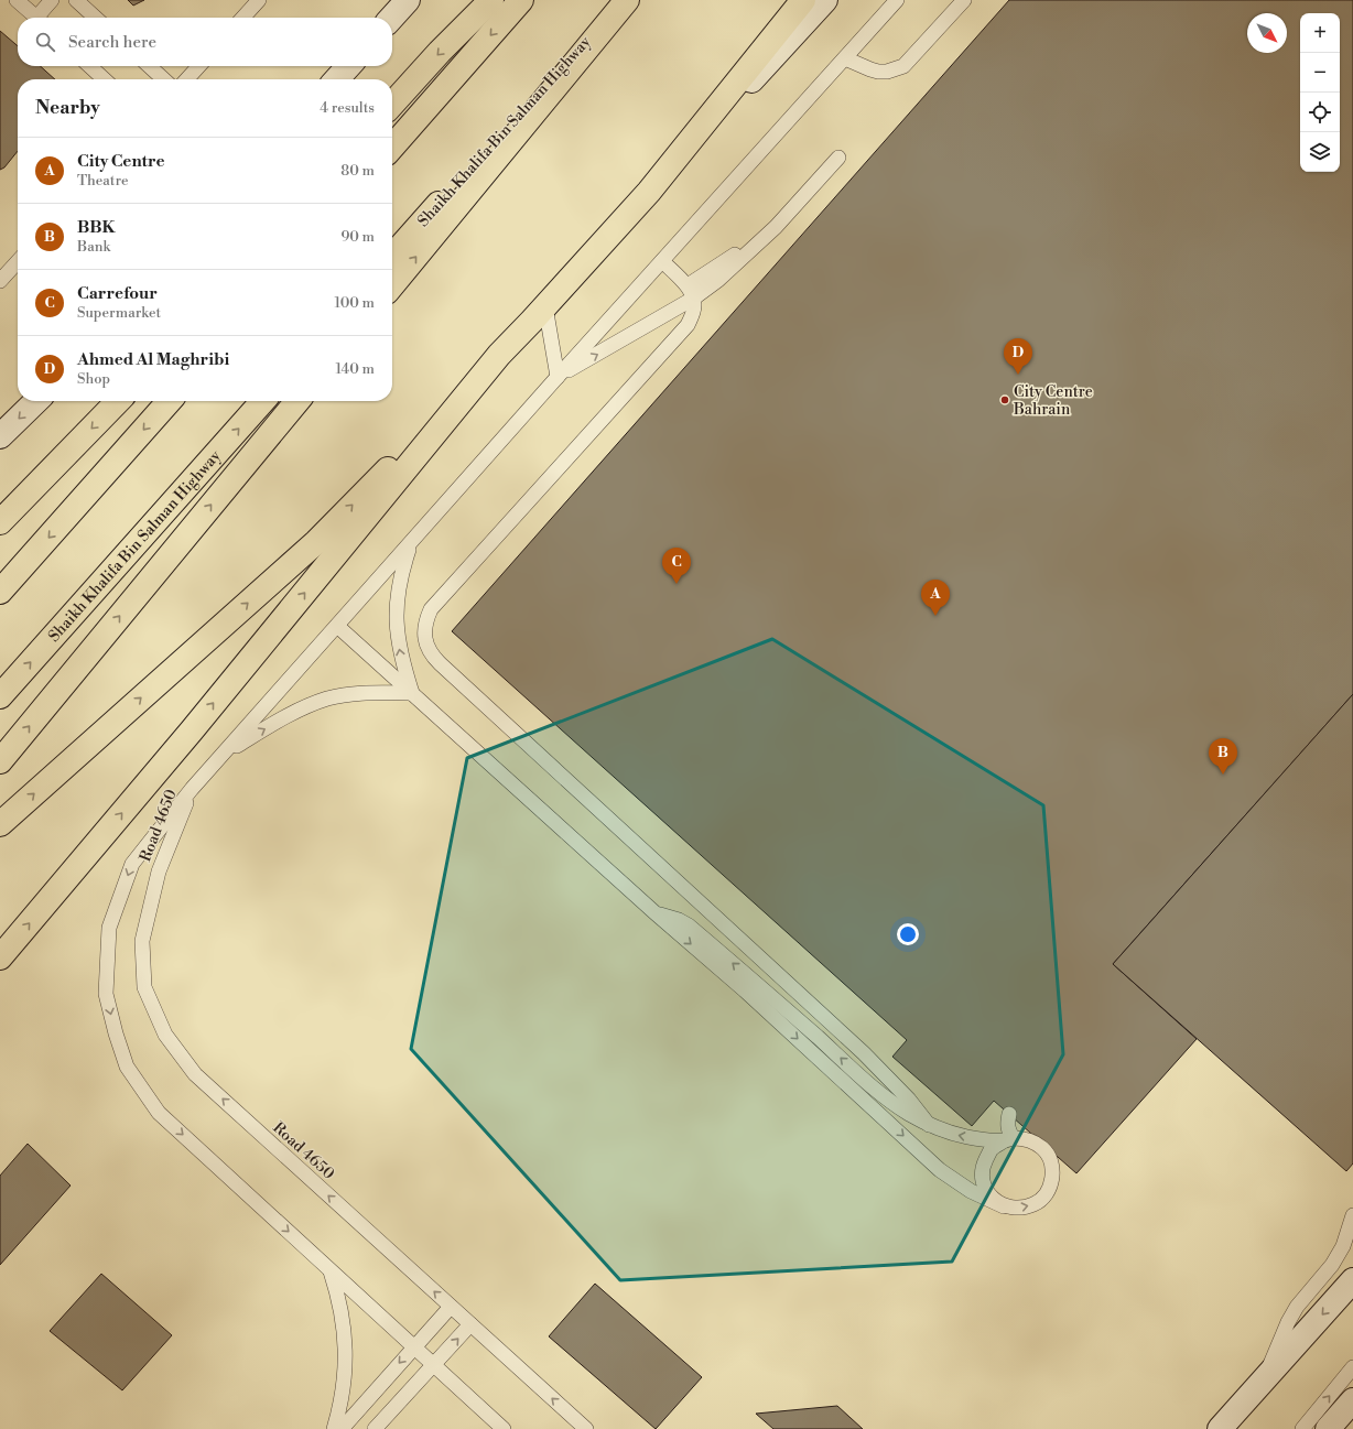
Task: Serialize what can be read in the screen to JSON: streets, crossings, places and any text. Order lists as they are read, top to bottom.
{
  "streets": {
    "highway": ["Shaikh Khalifa Bin Salman Highway"],
    "lane": ["Road 4650"]
  },
  "places": ["City Centre Bahrain"],
  "north": "bottom right",
  "page": {
    "map_buttons": ["+", "−"],
    "search": "Search here",
    "heading": ["Nearby", "4 results"],
    "list": [
      {
        "mark": "A",
        "name": "City Centre",
        "note": "Theatre",
        "value": "80 m"
      },
      {
        "mark": "B",
        "name": "BBK",
        "note": "Bank",
        "value": "90 m"
      },
      {
        "mark": "C",
        "name": "Carrefour",
        "note": "Supermarket",
        "value": "100 m"
      },
      {
        "mark": "D",
        "name": "Ahmed Al Maghribi",
        "note": "Shop",
        "value": "140 m"
      }
    ],
    "pins": [
      "D",
      "C",
      "A",
      "B"
    ]
  }
}
